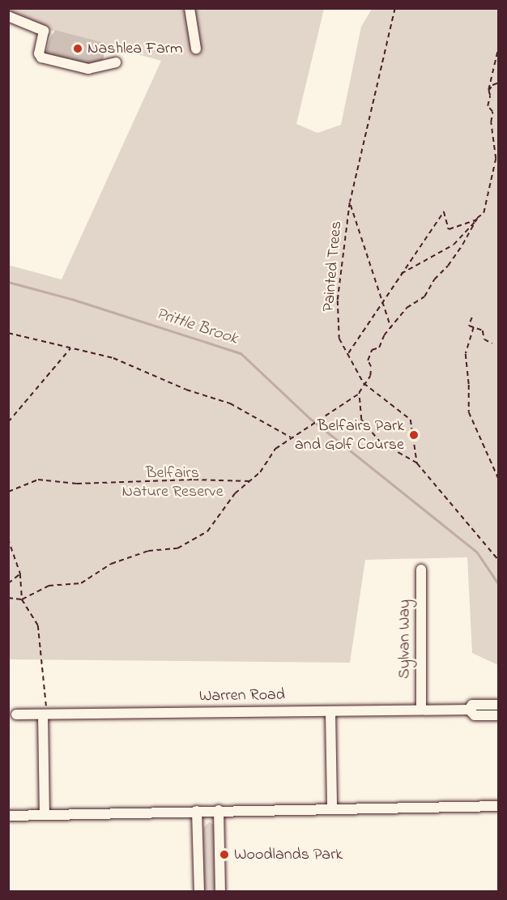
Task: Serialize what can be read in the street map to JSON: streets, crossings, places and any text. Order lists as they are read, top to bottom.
{
  "streets": {
    "street": ["Sylvan Way", "Warren Road"],
    "path": ["Painted Trees"]
  },
  "crossings": [
    ["Sylvan Way", "Warren Road"]
  ],
  "water": ["Prittle Brook"],
  "parks": ["Belfairs Nature Reserve"],
  "places": ["Nashlea Farm", "Belfairs Park and Golf Course", "Woodlands Park"]
}
